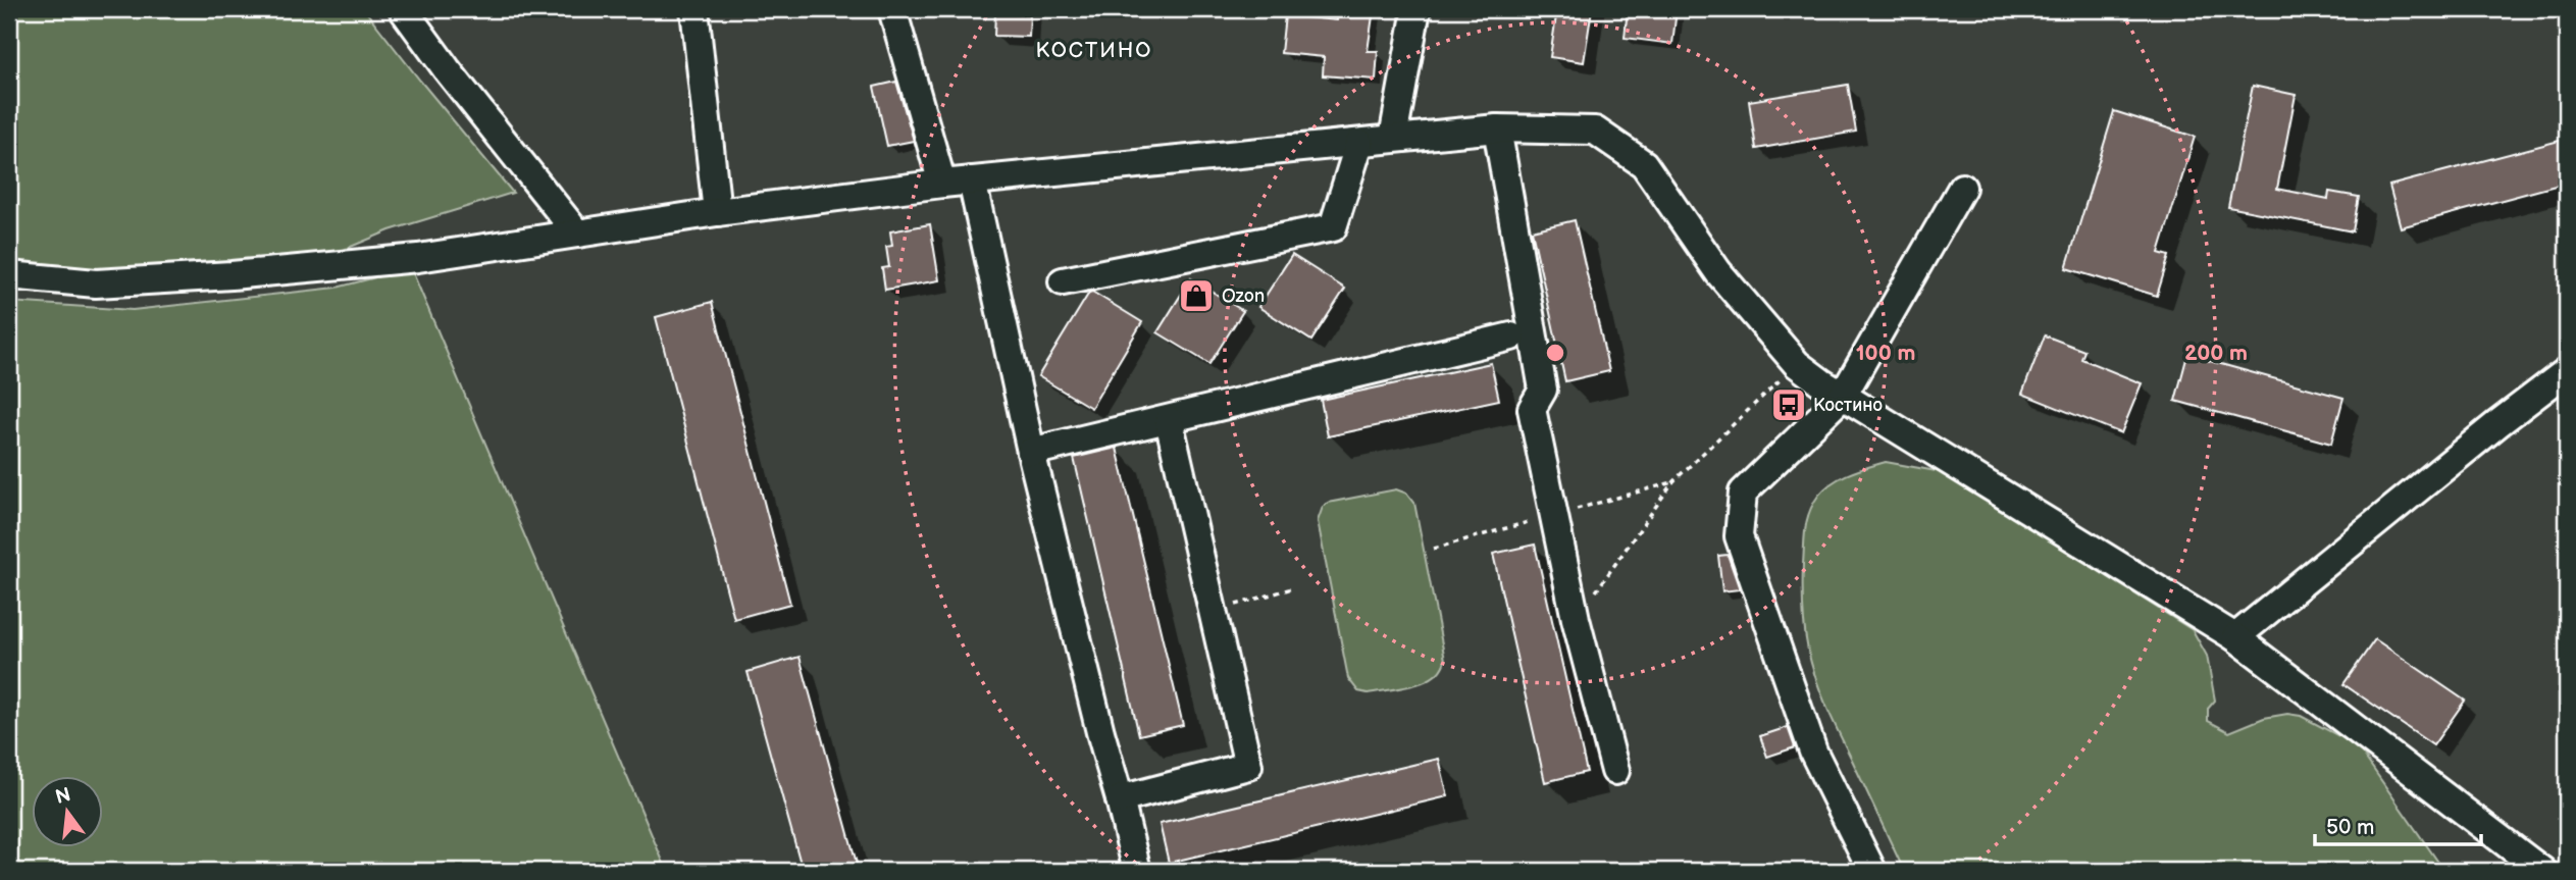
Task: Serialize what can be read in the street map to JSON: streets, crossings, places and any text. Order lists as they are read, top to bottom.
{
  "districts": ["КОСТИНО"],
  "places": {
    "shop": ["Ozon"],
    "bus stop": ["Костино"]
  },
  "scale_bar": "50 m",
  "north": "top",
  "rings": ["100 m", "200 m"]
}
